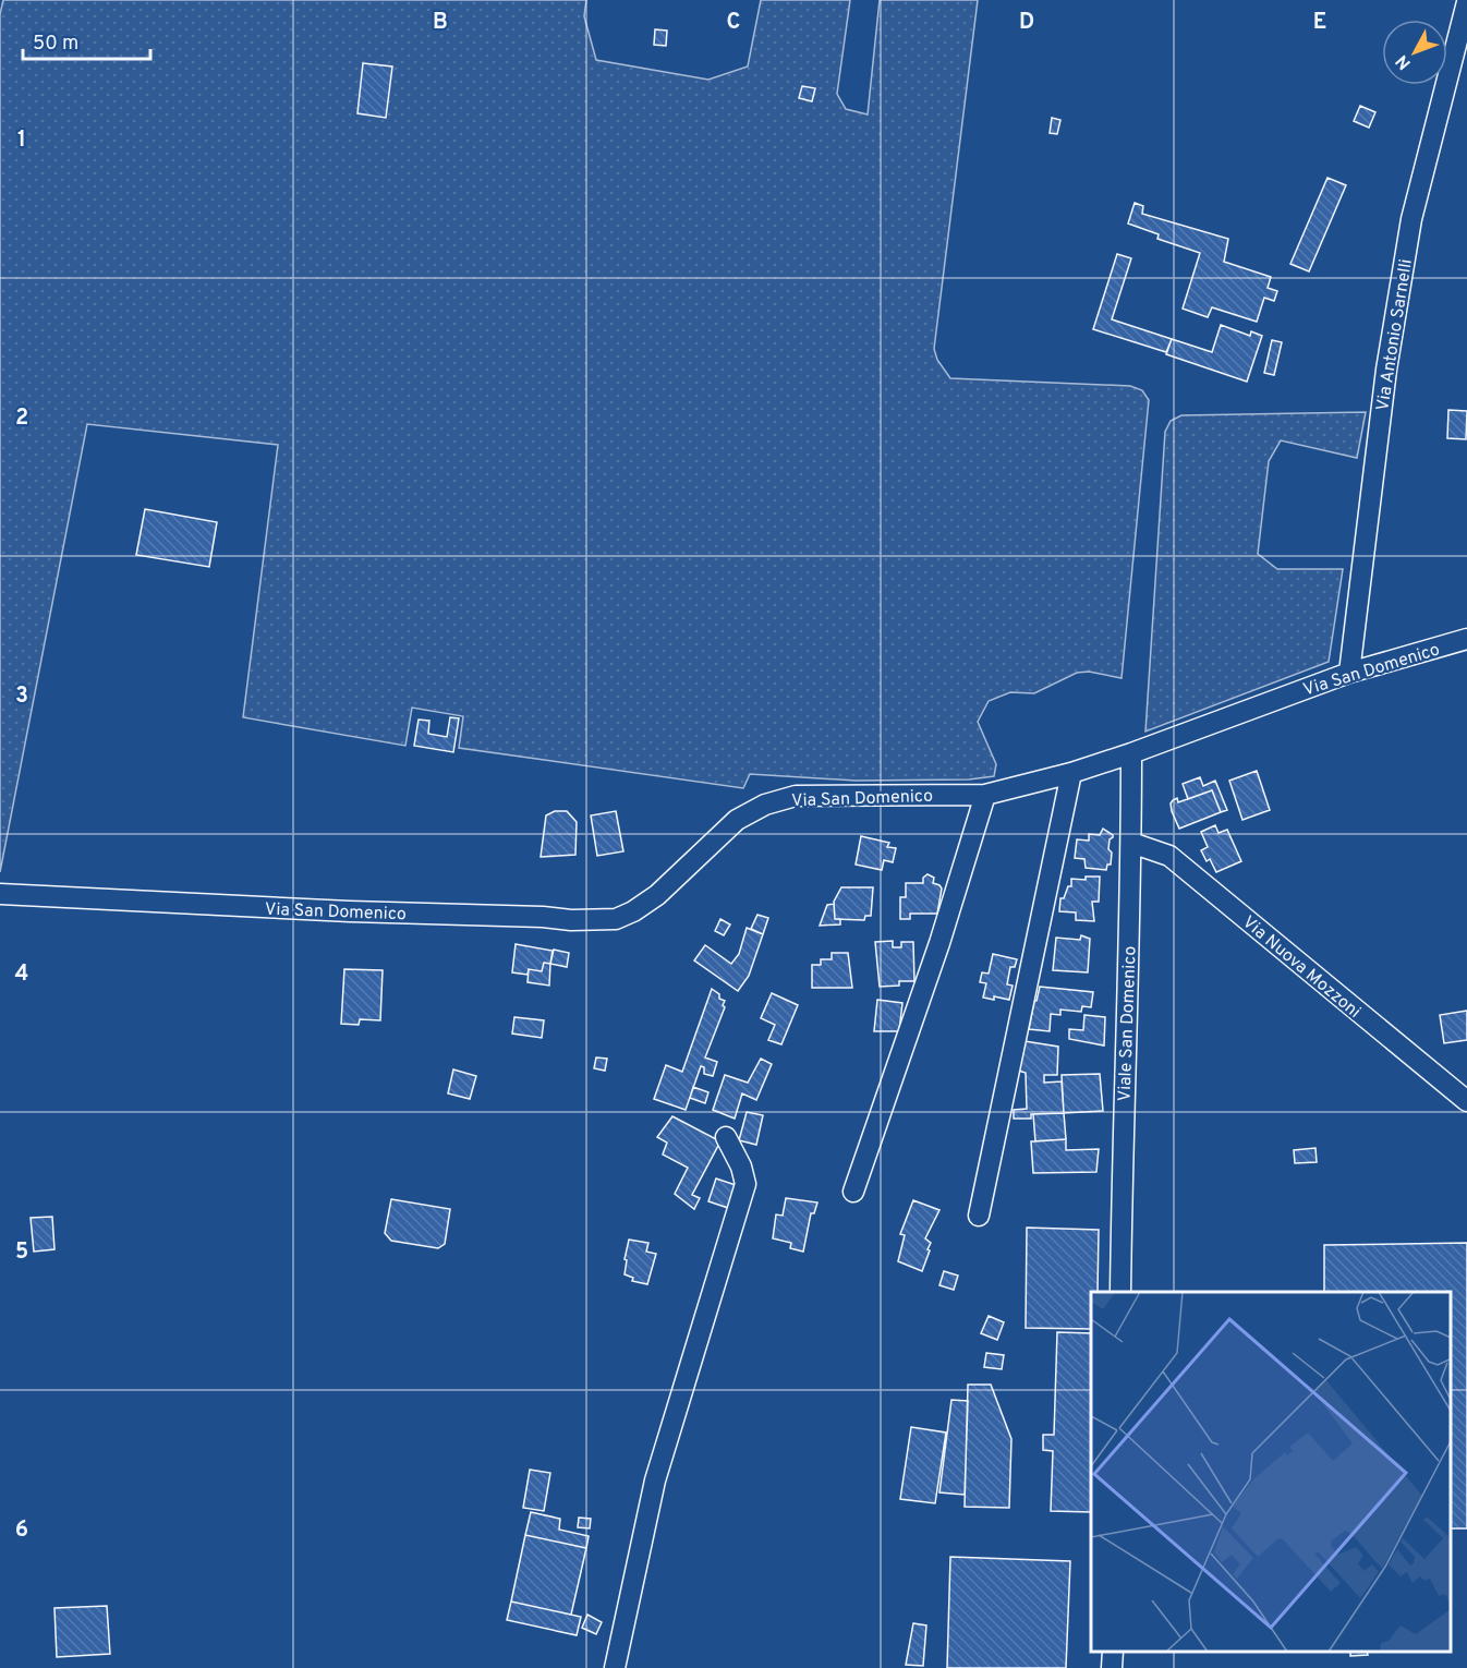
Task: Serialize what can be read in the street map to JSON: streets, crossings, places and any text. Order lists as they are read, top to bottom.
{
  "streets": {
    "street": [
      "Via Antonio Sarnelli",
      "Via San Domenico",
      "Via Nuova Mozzoni",
      "Viale San Domenico"
    ]
  },
  "crossings": [
    ["Via Antonio Sarnelli", "Via San Domenico"],
    ["Via San Domenico", "Viale San Domenico"],
    ["Via Nuova Mozzoni", "Viale San Domenico"]
  ],
  "scale_bar": "50 m",
  "north": "bottom left",
  "grid": {
    "columns": [
      "B",
      "C",
      "D",
      "E"
    ],
    "rows": [
      "1",
      "2",
      "3",
      "4",
      "5",
      "6"
    ]
  }
}
